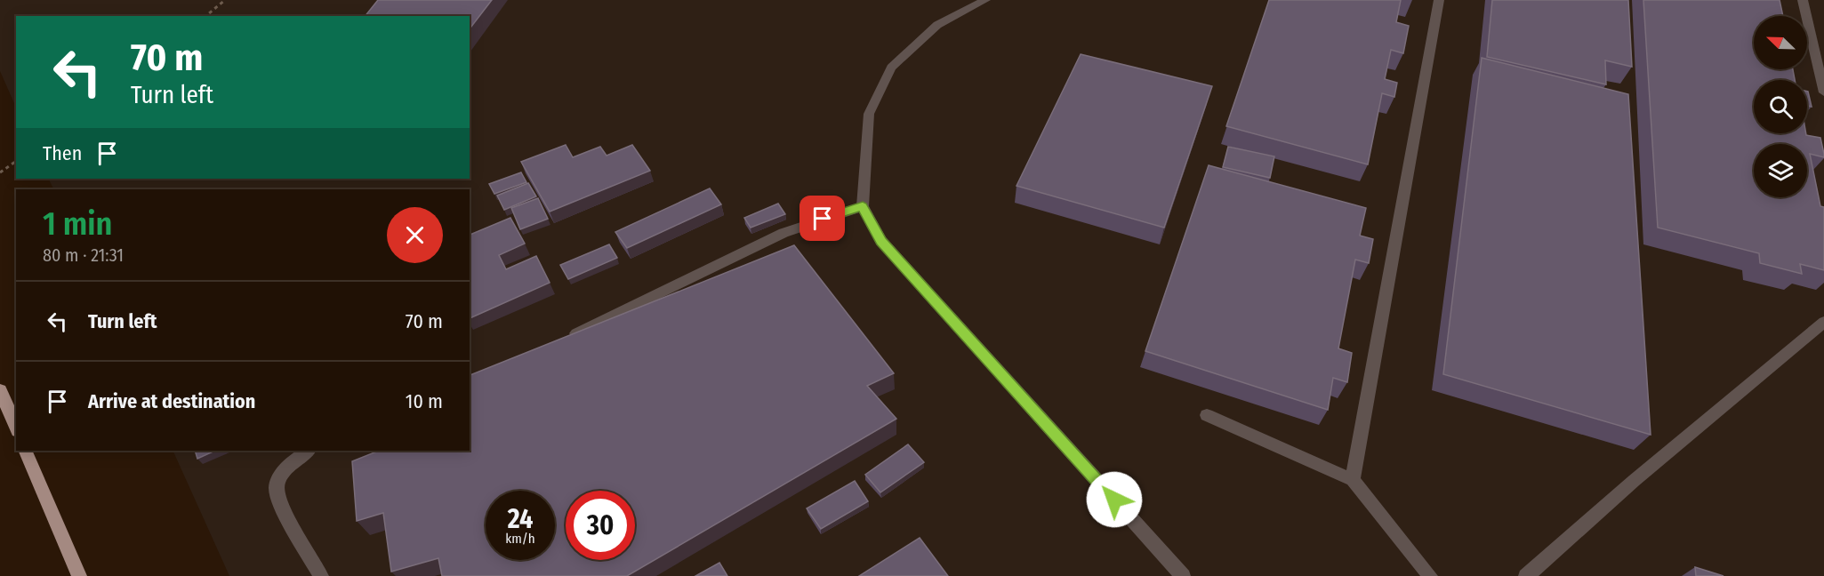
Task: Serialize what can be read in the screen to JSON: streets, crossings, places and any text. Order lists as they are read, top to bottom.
{
  "north": "top left",
  "page": {
    "turn": ["70 m", "Turn left"],
    "then": "Then",
    "heading": ["1 min", "80 m · 21:31"],
    "list": [
      {
        "name": "Turn left",
        "value": "70 m"
      },
      {
        "name": "Arrive at destination",
        "value": "10 m"
      }
    ],
    "speed": "24 km/h",
    "limit": "30"
  }
}
